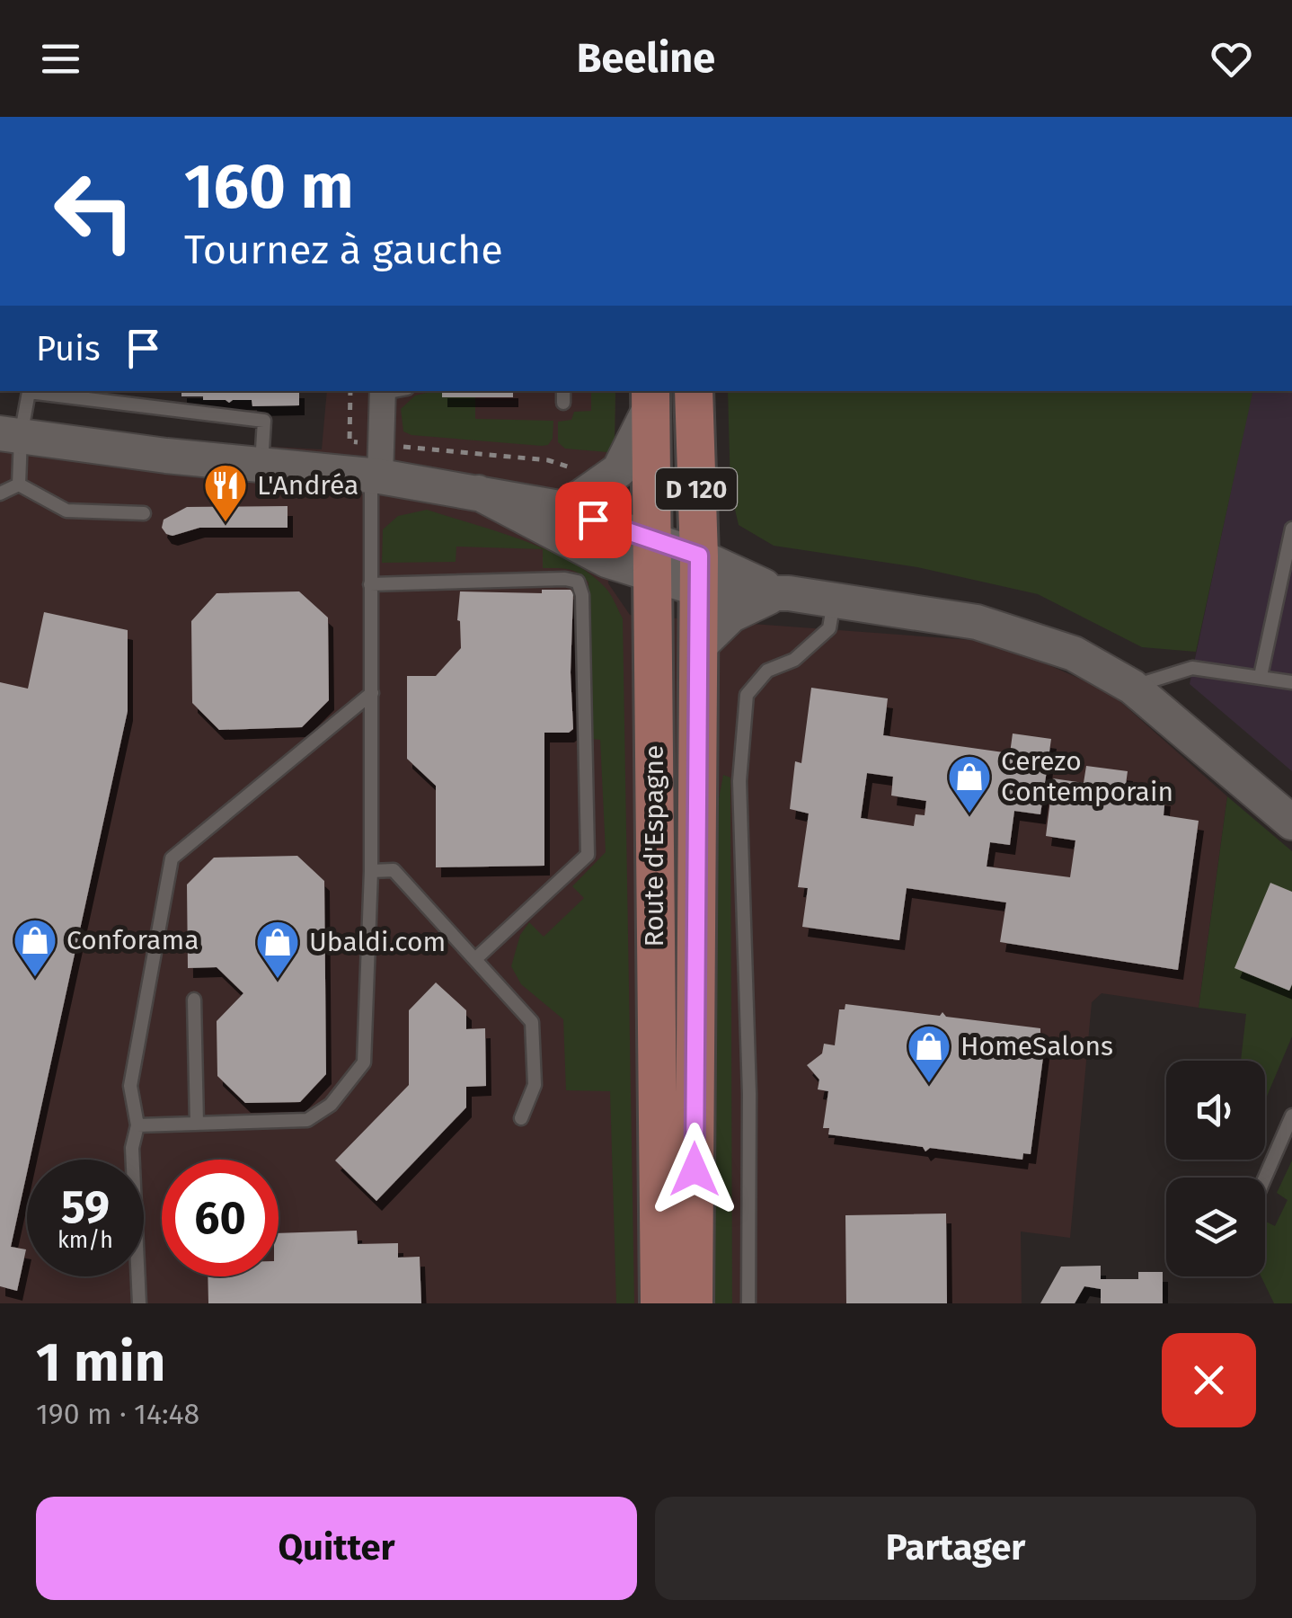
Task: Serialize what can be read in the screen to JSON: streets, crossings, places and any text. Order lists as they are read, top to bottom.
{
  "streets": {
    "main road": ["D 120", "Route d'Espagne"]
  },
  "places": {
    "restaurant": ["L'Andréa"],
    "shop": [
      "Cerezo Contemporain",
      "Conforama",
      "Ubaldi.com",
      "HomeSalons"
    ]
  },
  "page": {
    "header": "Beeline",
    "turn": ["160 m", "Tournez à gauche"],
    "then": "Puis",
    "speed": "59 km/h",
    "limit": "60",
    "heading": ["1 min", "190 m · 14:48"],
    "buttons": ["Quitter", "Partager"]
  }
}
